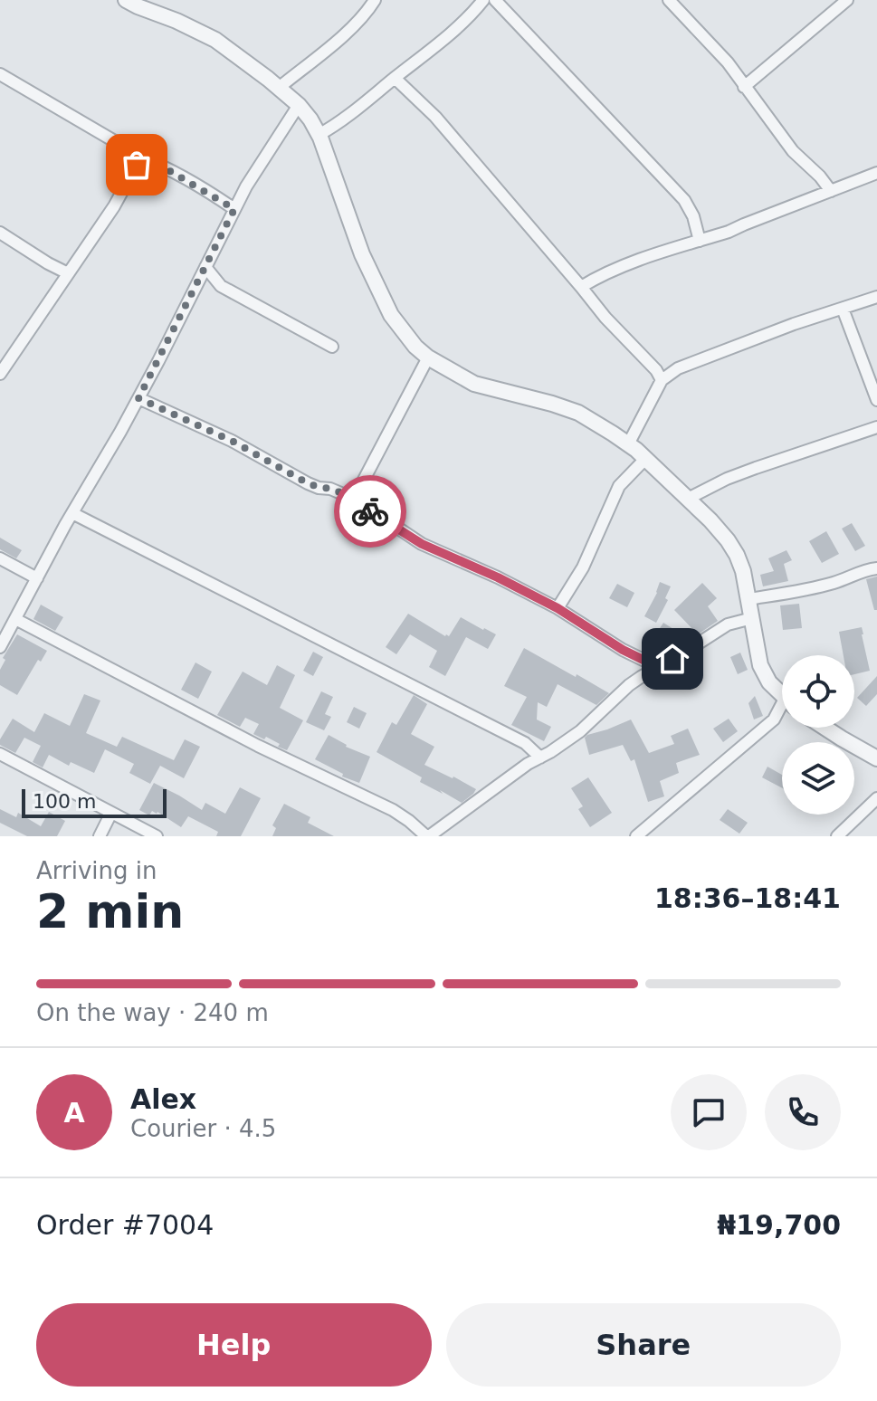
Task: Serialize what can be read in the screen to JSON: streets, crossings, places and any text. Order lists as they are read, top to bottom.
{
  "scale_bar": "100 m",
  "page": {
    "scale": "100 m",
    "heading": ["2 min", "Arriving in", "18:36–18:41"],
    "panel": [
      "Alex",
      "Courier · 4.5",
      "Order #7004",
      "₦19,700"
    ],
    "bar": "On the way · 240 m",
    "round": "A",
    "buttons": ["Help", "Share"]
  }
}
